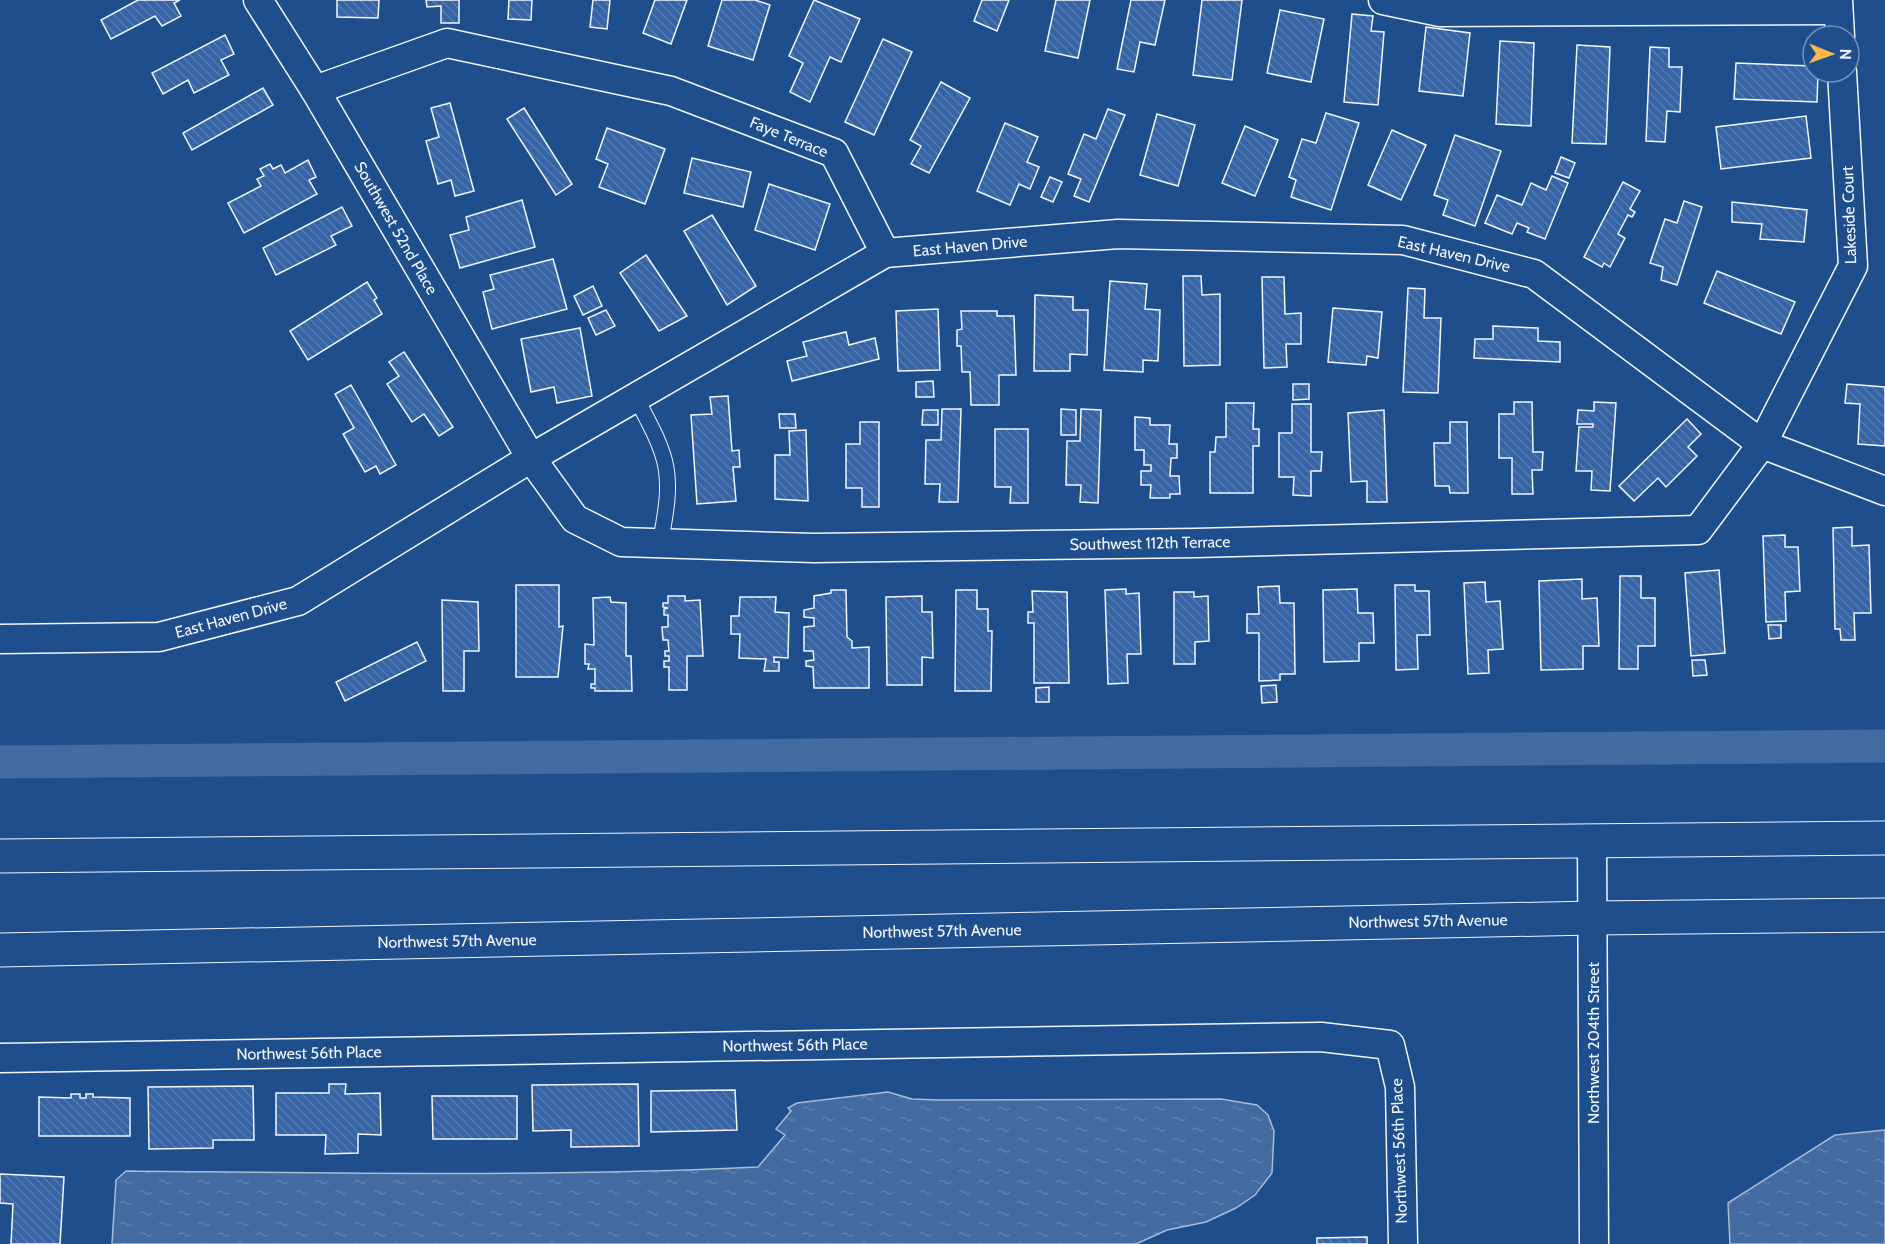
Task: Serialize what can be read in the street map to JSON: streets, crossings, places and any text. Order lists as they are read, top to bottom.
{
  "streets": {
    "main road": ["Northwest 57th Avenue"],
    "street": [
      "Faye Terrace",
      "Lakeside Court",
      "Southwest 52nd Place",
      "East Haven Drive",
      "Southwest 112th Terrace",
      "Northwest 204th Street",
      "Northwest 56th Place"
    ]
  },
  "crossings": [
    ["Faye Terrace", "Southwest 52nd Place"],
    ["Faye Terrace", "East Haven Drive"],
    ["Lakeside Court", "East Haven Drive"],
    ["Lakeside Court", "Southwest 112th Terrace"],
    ["Southwest 52nd Place", "East Haven Drive"],
    ["Southwest 52nd Place", "Southwest 112th Terrace"],
    ["East Haven Drive", "Southwest 112th Terrace"],
    ["Northwest 57th Avenue", "Northwest 204th Street"]
  ],
  "north": "right"
}
